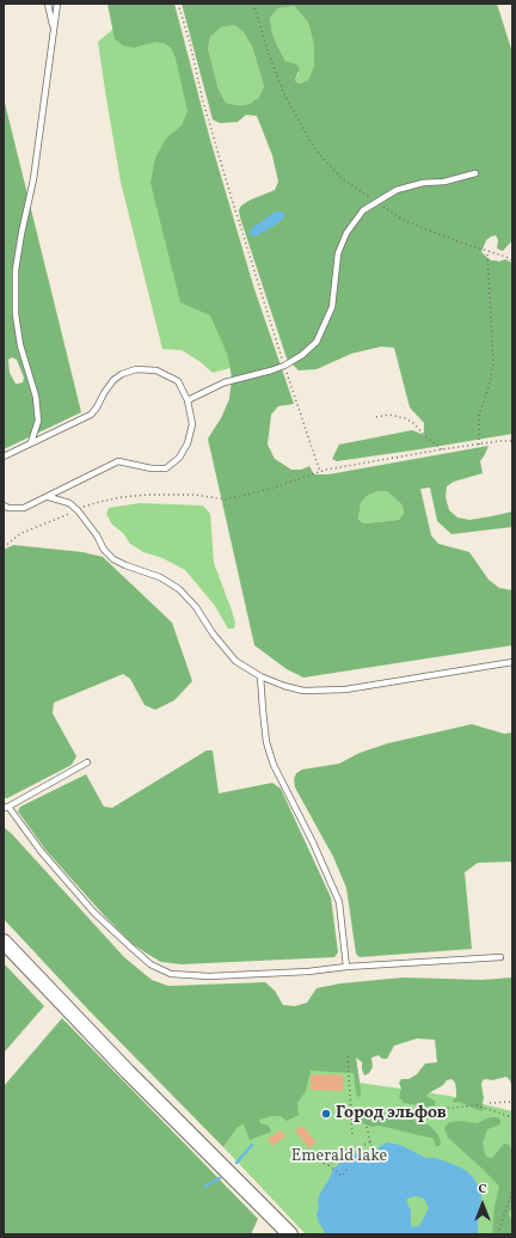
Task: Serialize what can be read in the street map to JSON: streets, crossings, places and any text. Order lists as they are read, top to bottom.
{
  "parks": ["Emerald lake"],
  "places": ["Город эльфов"],
  "north": "top"
}
